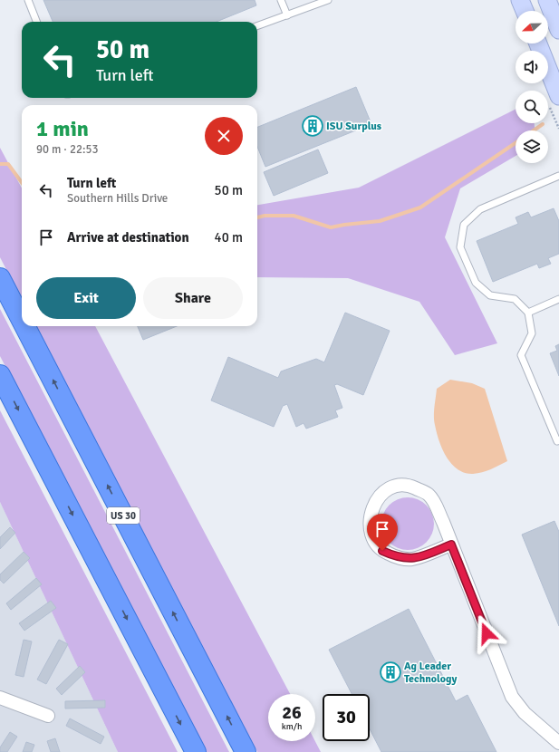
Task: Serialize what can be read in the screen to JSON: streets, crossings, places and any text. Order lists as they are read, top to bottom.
{
  "streets": {
    "highway": ["US 30"]
  },
  "places": {
    "building": ["ISU Surplus", "Ag Leader Technology"]
  },
  "north": "left",
  "page": {
    "turn": ["50 m", "Turn left"],
    "heading": ["1 min", "90 m · 22:53"],
    "list": [
      {
        "name": "Turn left",
        "note": "Southern Hills Drive",
        "value": "50 m"
      },
      {
        "name": "Arrive at destination",
        "value": "40 m"
      }
    ],
    "buttons": ["Exit", "Share"],
    "speed": "26 km/h",
    "limit": "30"
  }
}
